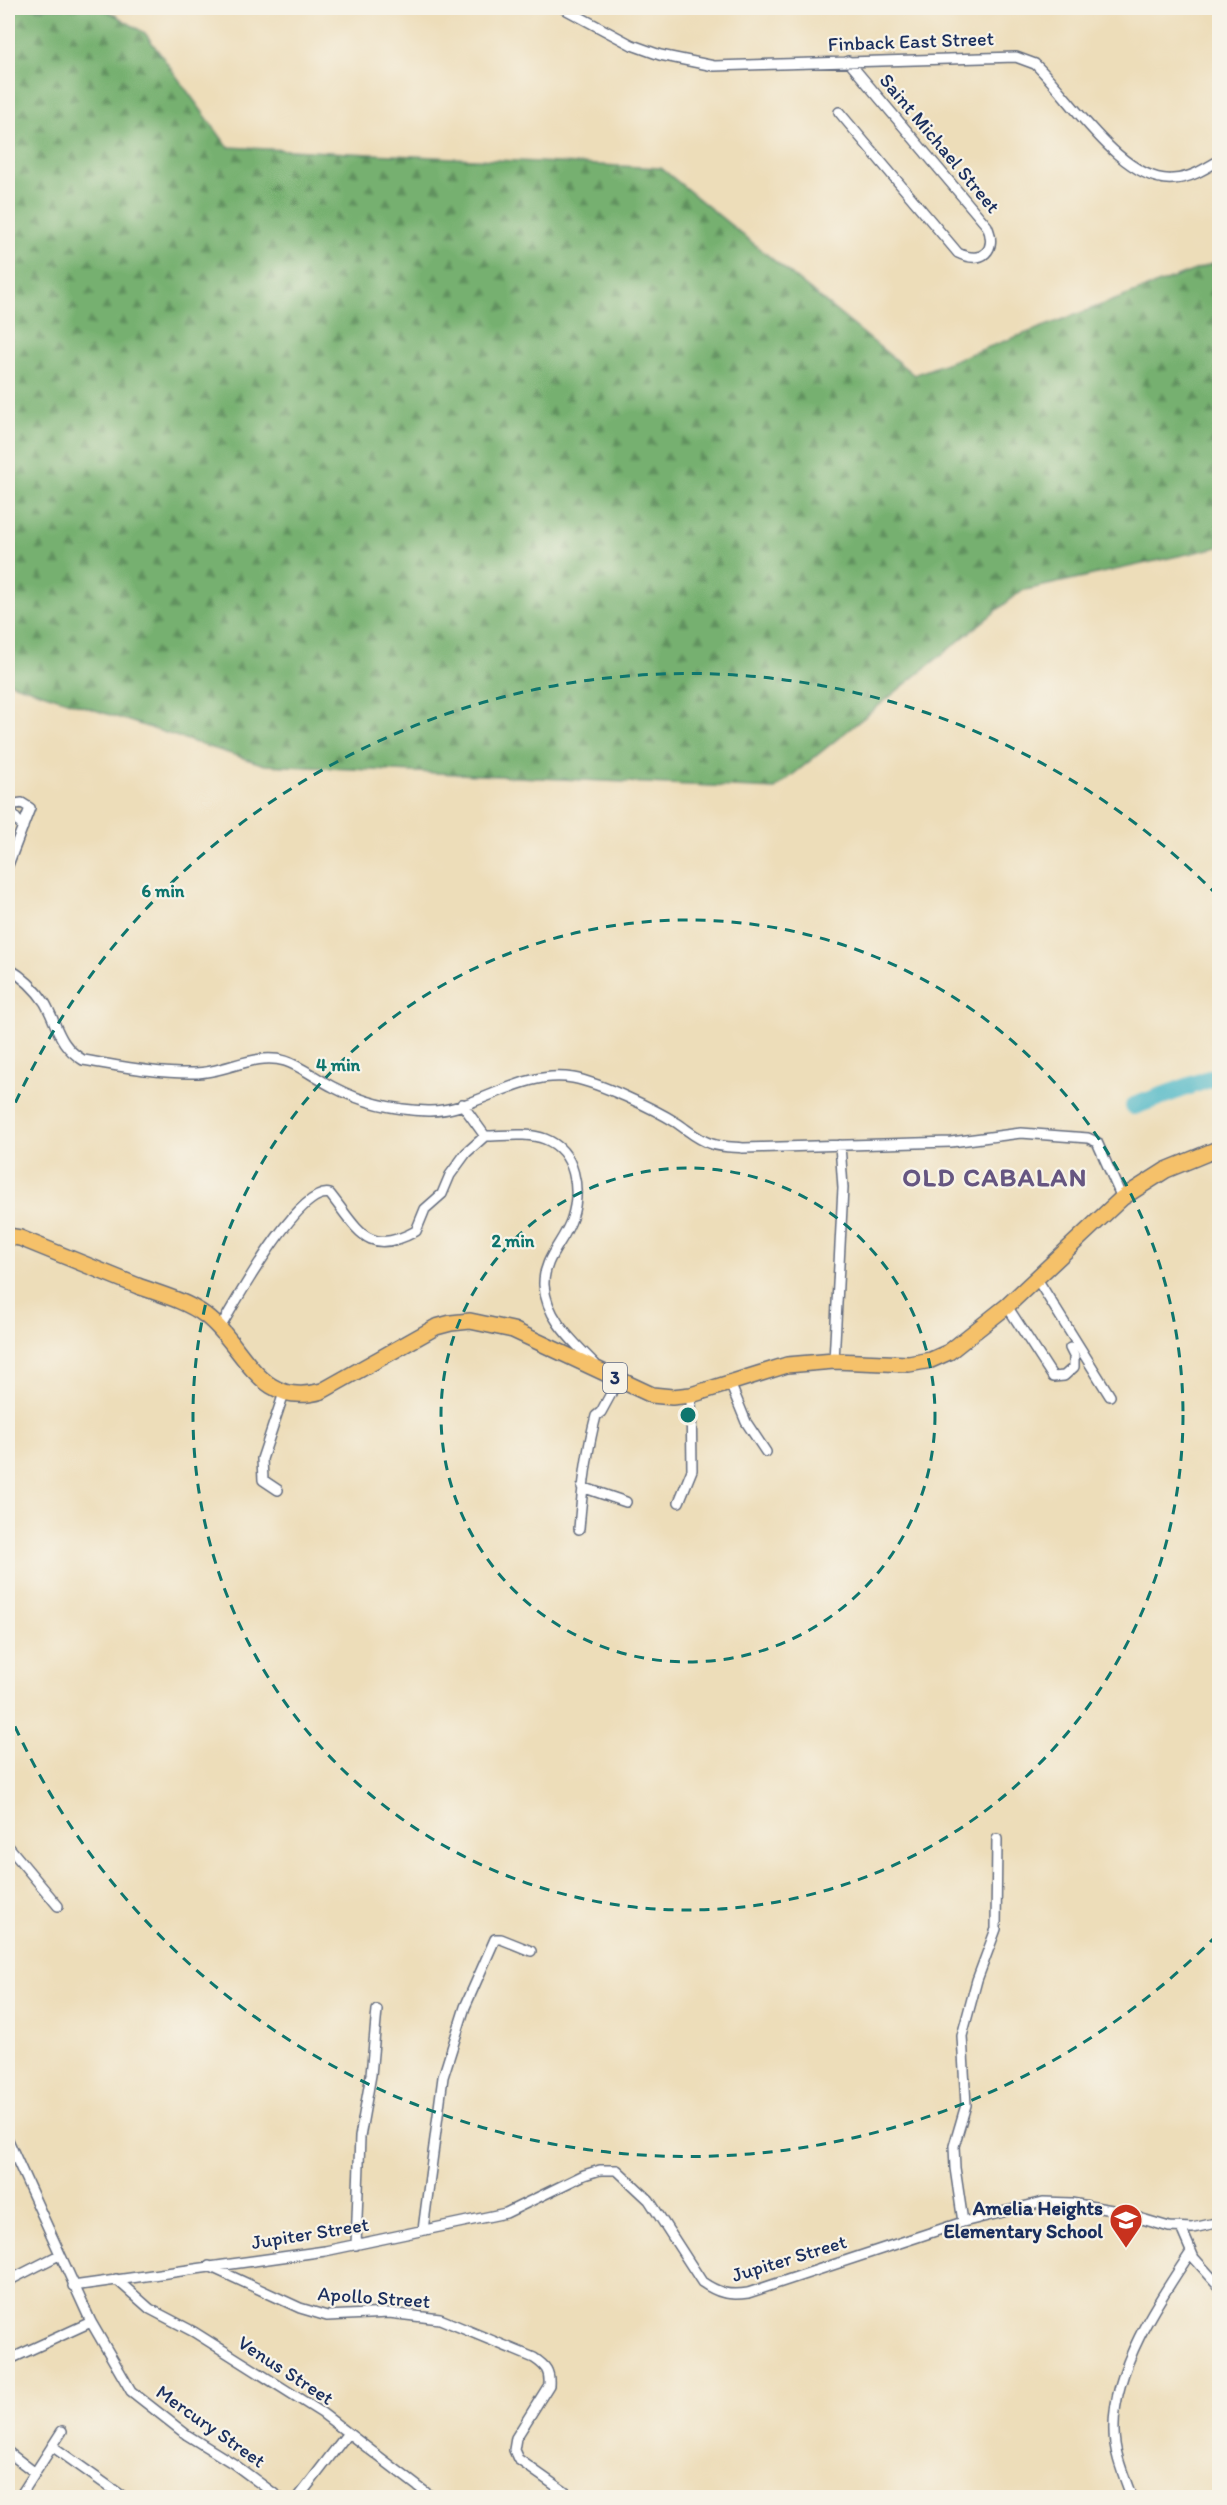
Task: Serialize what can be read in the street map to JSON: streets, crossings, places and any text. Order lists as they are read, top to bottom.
{
  "streets": {
    "highway": ["3"],
    "street": [
      "Finback East Street",
      "Saint Michael Street",
      "Jupiter Street",
      "Apollo Street",
      "Venus Street",
      "Mercury Street"
    ]
  },
  "crossings": [
    ["Finback East Street", "Saint Michael Street"],
    ["Jupiter Street", "Apollo Street"],
    ["Jupiter Street", "Venus Street"],
    ["Jupiter Street", "Mercury Street"]
  ],
  "districts": ["OLD CABALAN"],
  "places": {
    "school or university": ["Amelia Heights Elementary School"]
  },
  "rings": ["6 min", "4 min", "2 min"]
}
